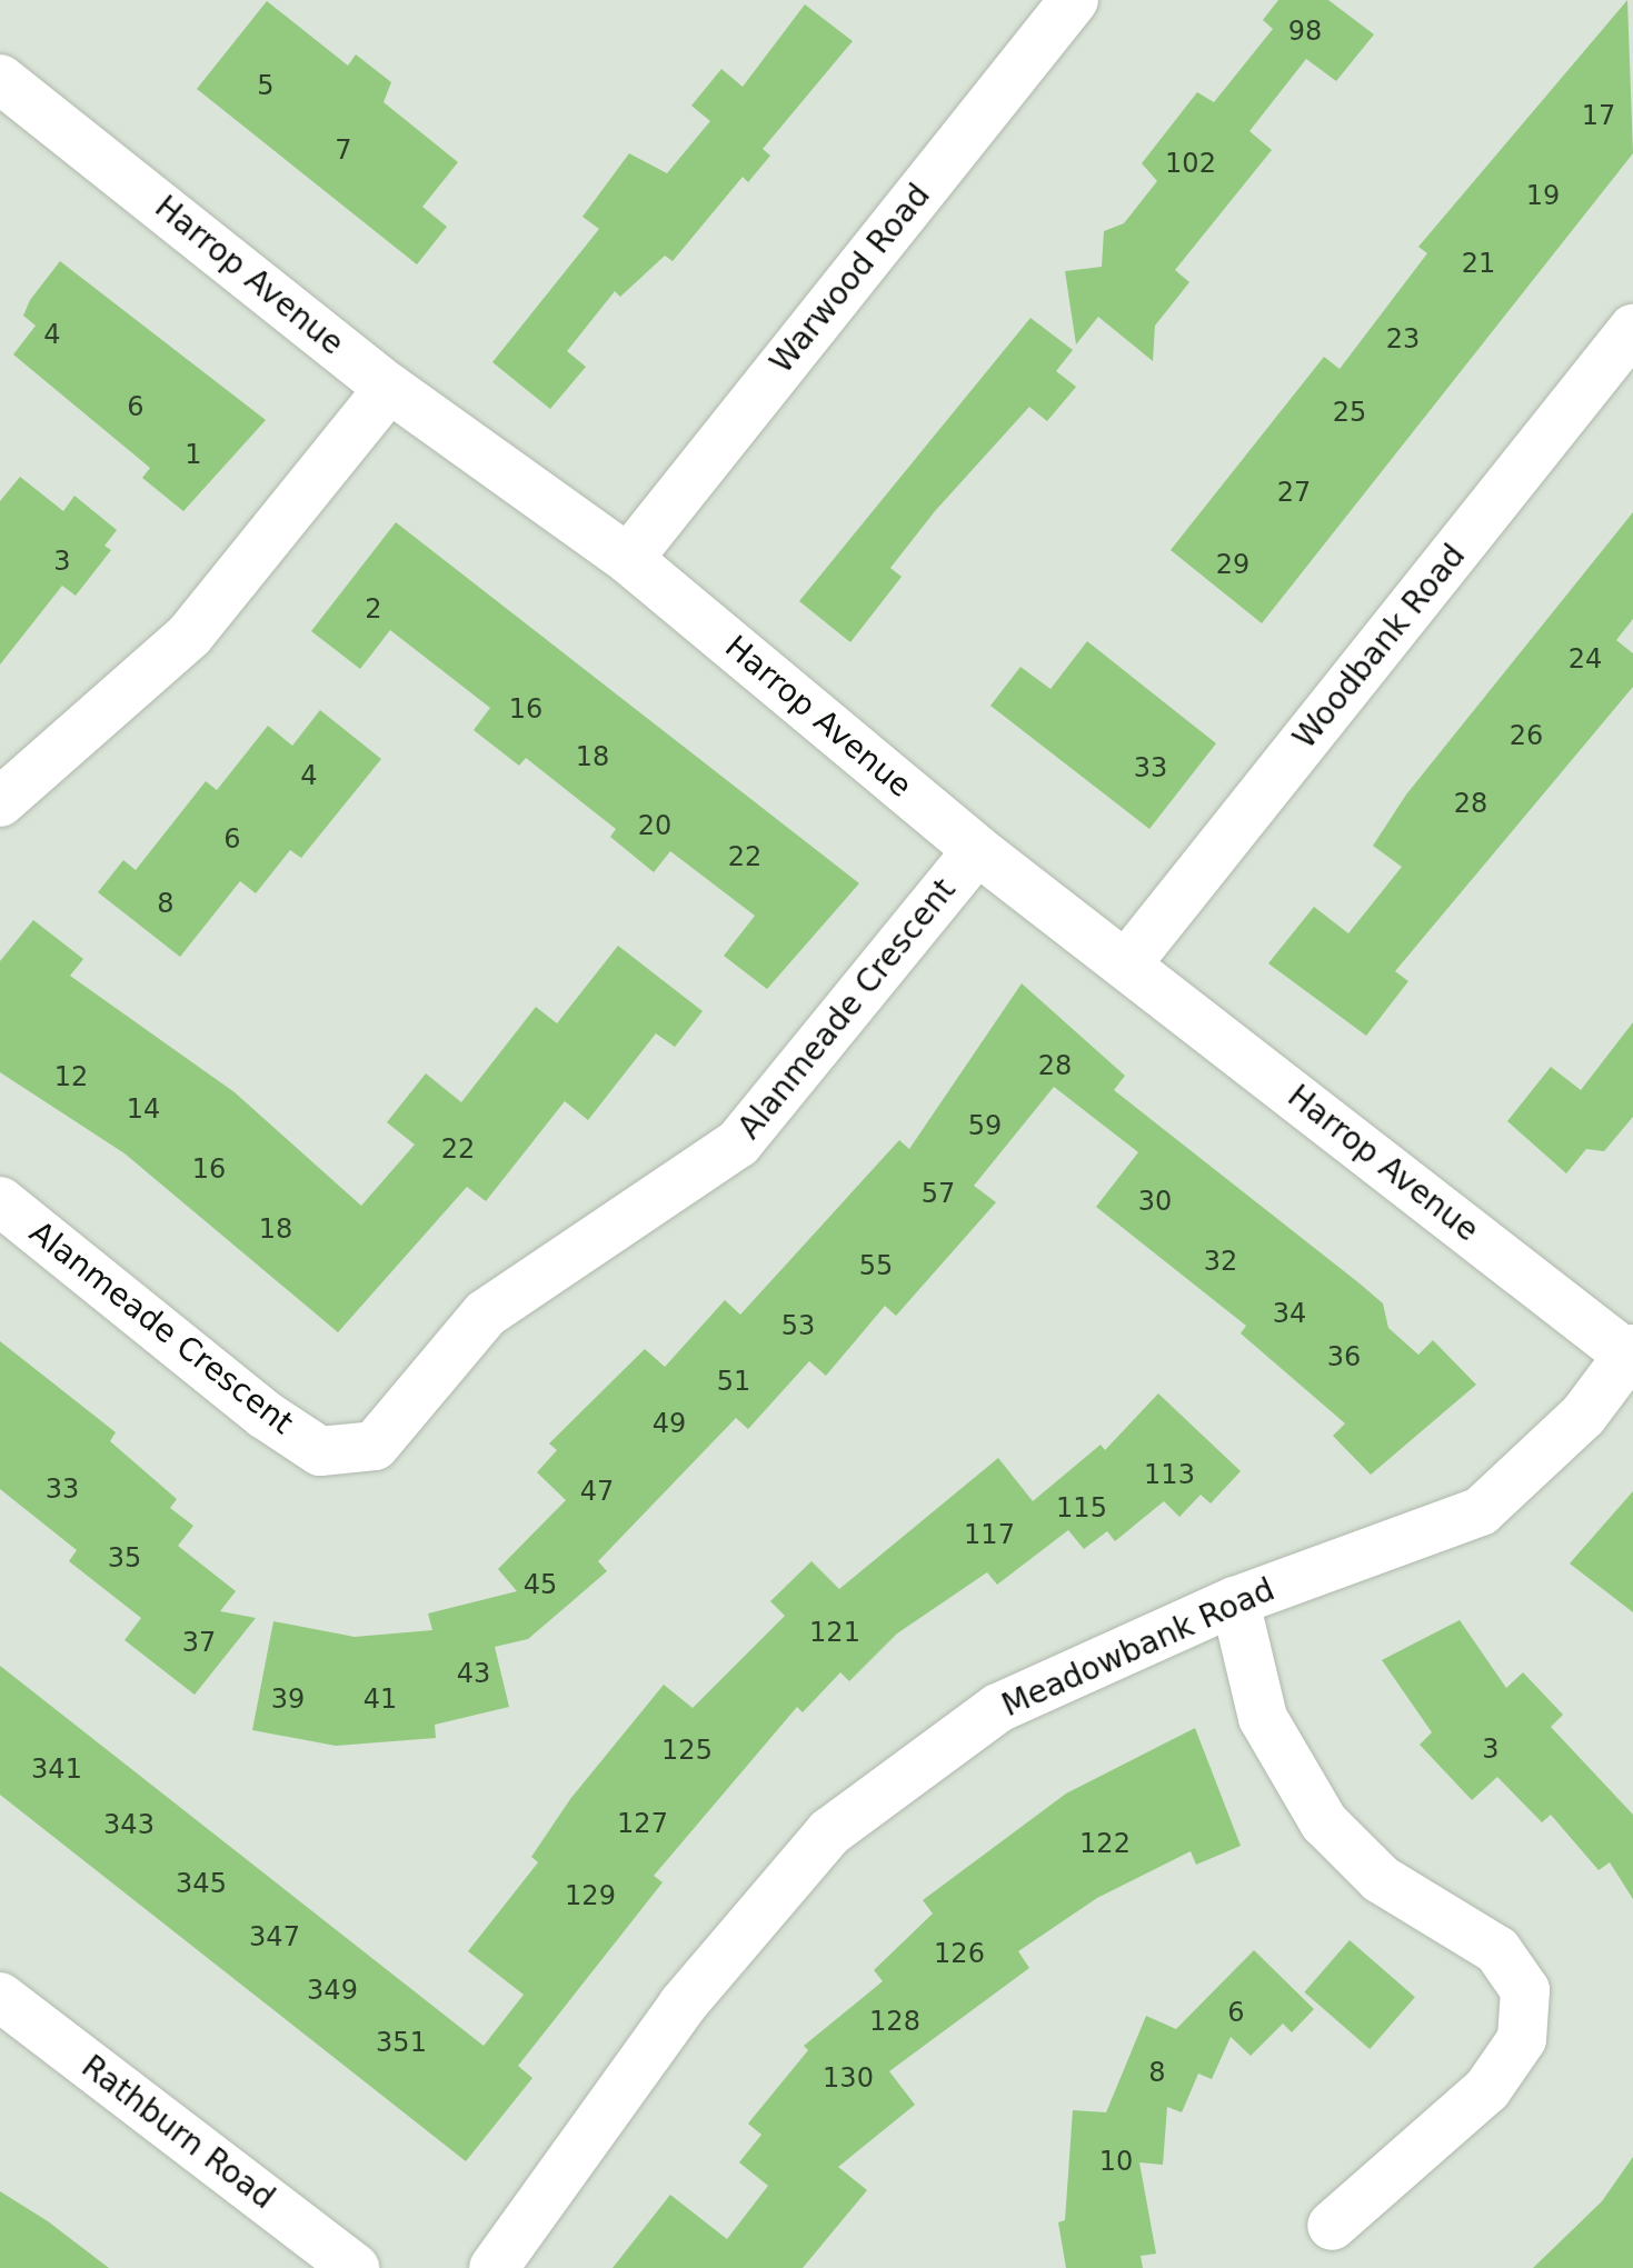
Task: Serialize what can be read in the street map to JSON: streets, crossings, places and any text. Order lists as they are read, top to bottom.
{
  "streets": {
    "street": [
      "Harrop Avenue",
      "Warwood Road",
      "Woodbank Road",
      "Alanmeade Crescent",
      "Meadowbank Road",
      "Rathburn Road"
    ]
  },
  "crossings": [
    ["Harrop Avenue", "Warwood Road"],
    ["Harrop Avenue", "Woodbank Road"],
    ["Harrop Avenue", "Alanmeade Crescent"],
    ["Harrop Avenue", "Meadowbank Road"]
  ],
  "house_numbers": [
    "98",
    "5",
    "17",
    "7",
    "102",
    "19",
    "21",
    "4",
    "23",
    "6",
    "25",
    "1",
    "27",
    "3",
    "29",
    "2",
    "24",
    "16",
    "26",
    "18",
    "33",
    "4",
    "28",
    "20",
    "6",
    "22",
    "8",
    "28",
    "12",
    "14",
    "59",
    "22",
    "16",
    "57",
    "30",
    "18",
    "32",
    "55",
    "34",
    "53",
    "36",
    "51",
    "49",
    "113",
    "33",
    "47",
    "115",
    "117",
    "35",
    "45",
    "121",
    "37",
    "43",
    "39",
    "41",
    "3",
    "125",
    "341",
    "127",
    "343",
    "122",
    "345",
    "129",
    "347",
    "126",
    "349",
    "6",
    "128",
    "351",
    "8",
    "130",
    "10"
  ]
}
